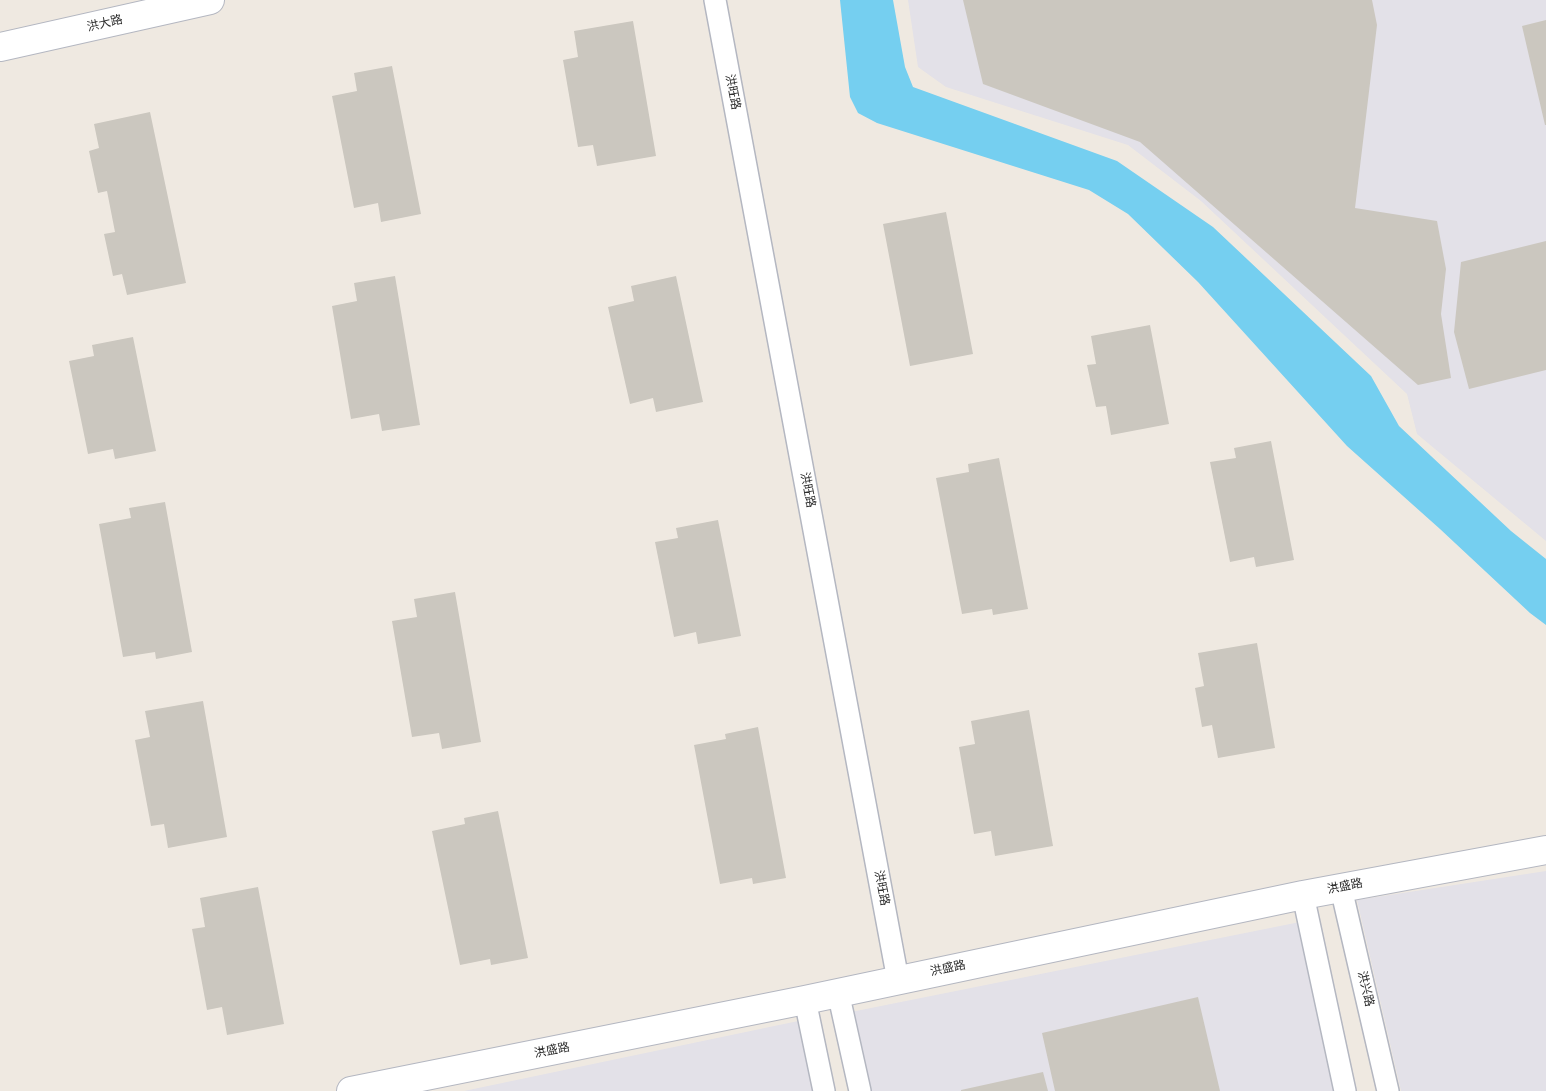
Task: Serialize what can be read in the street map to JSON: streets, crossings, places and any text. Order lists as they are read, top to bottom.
{
  "streets": {
    "street": [
      "洪大路",
      "洪旺路",
      "洪盛路",
      "洪兴路"
    ]
  },
  "crossings": [
    ["洪旺路", "洪盛路"],
    ["洪盛路", "洪兴路"]
  ]
}
